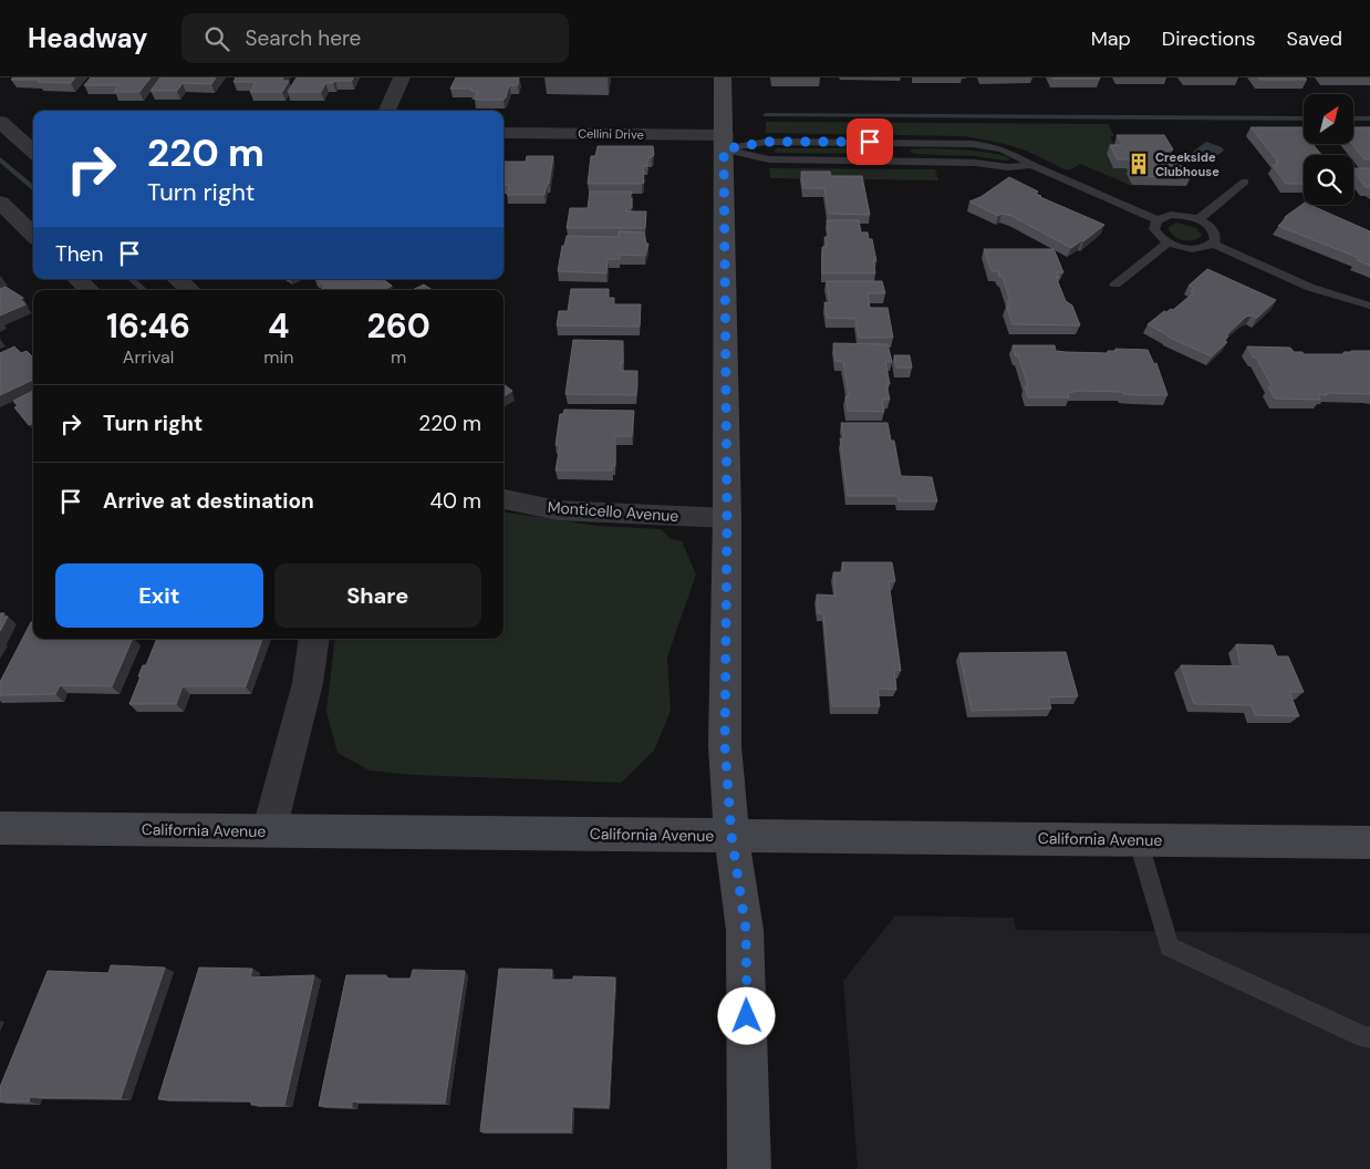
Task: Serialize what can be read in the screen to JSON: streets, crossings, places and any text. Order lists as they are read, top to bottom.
{
  "streets": {
    "main road": ["California Avenue"],
    "street": ["Cellini Drive", "Monticello Avenue"]
  },
  "places": {
    "building": ["Creekside Clubhouse"]
  },
  "north": "top right",
  "page": {
    "header": "Headway",
    "search": "Search here",
    "nav": ["Map", "Directions", "Saved"],
    "turn": ["220 m", "Turn right"],
    "then": "Then",
    "eta": [
      "16:46",
      "Arrival",
      "4",
      "min",
      "260",
      "m"
    ],
    "list": [
      {
        "name": "Turn right",
        "value": "220 m"
      },
      {
        "name": "Arrive at destination",
        "value": "40 m"
      }
    ],
    "buttons": ["Exit", "Share"]
  }
}
